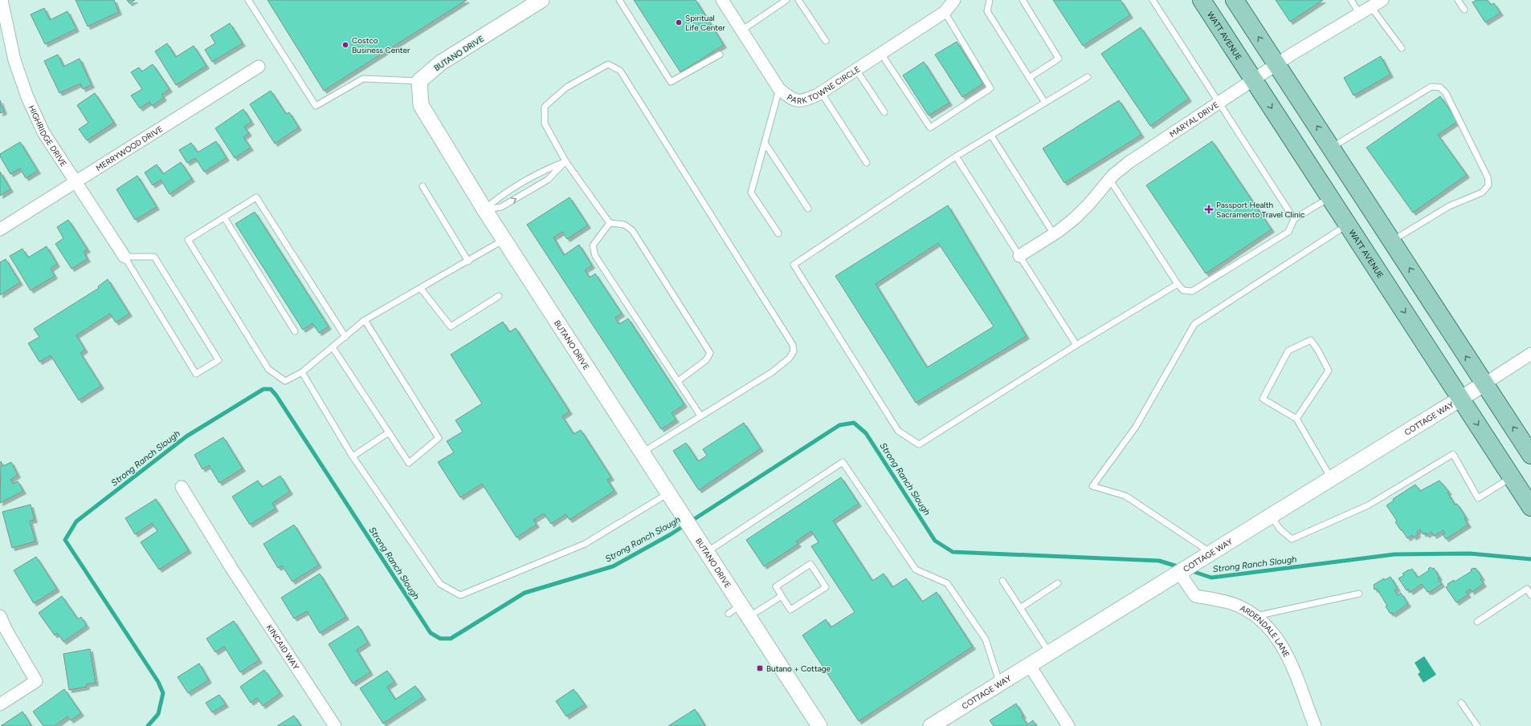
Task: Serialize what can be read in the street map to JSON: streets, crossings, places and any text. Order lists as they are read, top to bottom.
{
  "streets": {
    "main road": ["WATT AVENUE"],
    "street": [
      "BUTANO DRIVE",
      "PARK TOWNE CIRCLE",
      "MARYAL DRIVE",
      "HIGHRIDGE DRIVE",
      "MERRYWOOD DRIVE",
      "COTTAGE WAY",
      "ARDENDALE LANE",
      "KINCAID WAY"
    ]
  },
  "crossings": [
    ["WATT AVENUE", "MARYAL DRIVE"],
    ["WATT AVENUE", "COTTAGE WAY"],
    ["HIGHRIDGE DRIVE", "MERRYWOOD DRIVE"],
    ["COTTAGE WAY", "ARDENDALE LANE"]
  ],
  "water": ["Strong Ranch Slough"],
  "places": {
    "other": ["Spiritual Life Center", "Costco Business Center"],
    "health": ["Passport Health Sacramento Travel Clinic"],
    "transit": ["Butano + Cottage"]
  }
}
